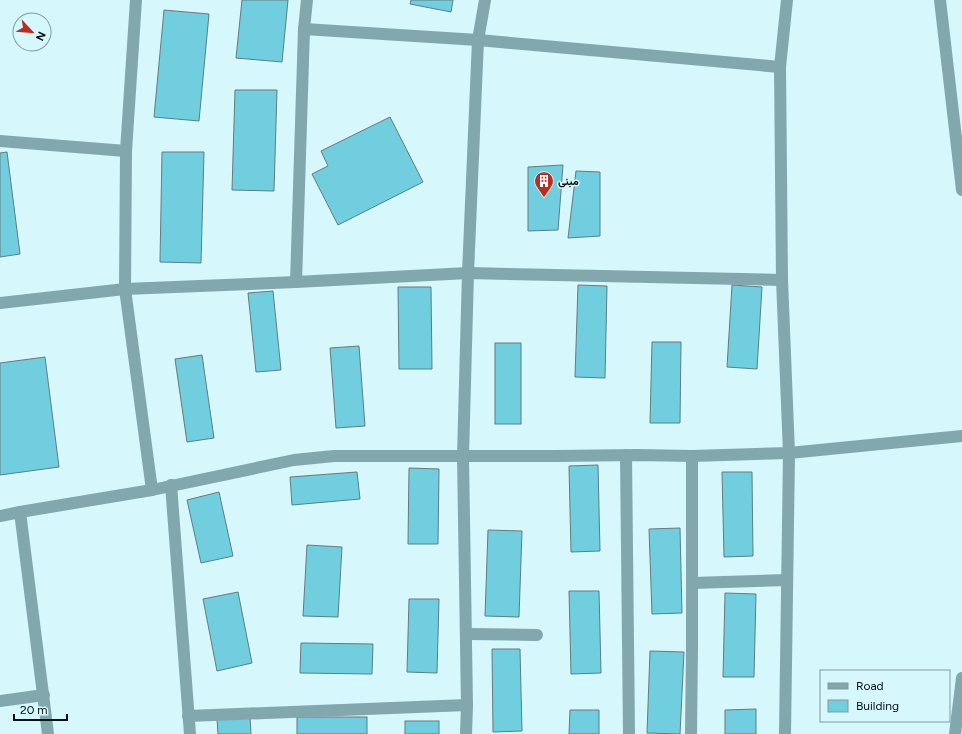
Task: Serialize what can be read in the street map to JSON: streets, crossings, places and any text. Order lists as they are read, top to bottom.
{
  "places": {
    "building": ["مبنى"]
  },
  "legend": ["Road", "Building"],
  "scale_bar": "20 m",
  "north": "bottom right"
}
